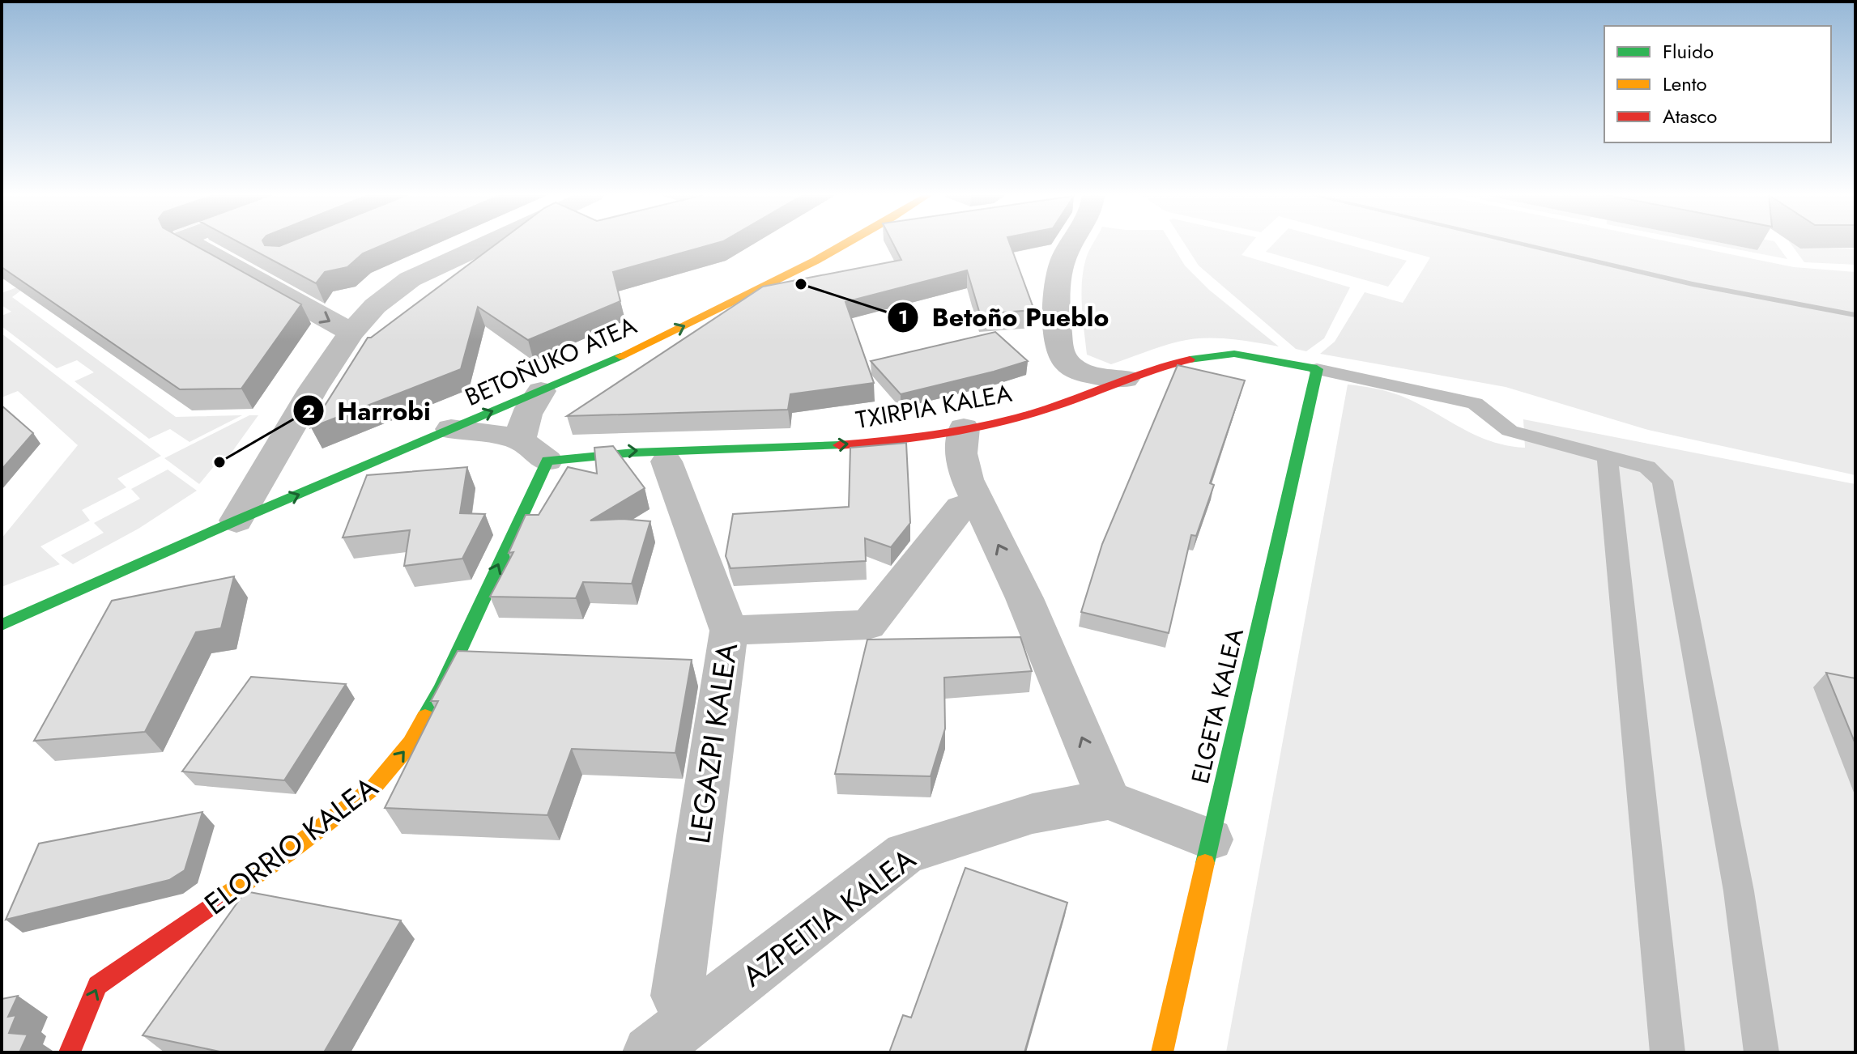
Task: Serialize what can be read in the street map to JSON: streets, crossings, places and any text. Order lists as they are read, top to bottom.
{
  "streets": {
    "street": [
      "BETOÑUKO ATEA",
      "TXIRPIA KALEA",
      "ELGETA KALEA",
      "LEGAZPI KALEA",
      "ELORRIO KALEA",
      "AZPEITIA KALEA"
    ]
  },
  "crossings": [
    ["TXIRPIA KALEA", "ELGETA KALEA"],
    ["TXIRPIA KALEA", "ELORRIO KALEA"]
  ],
  "one_way": ["BETOÑUKO ATEA", "TXIRPIA KALEA", "ELORRIO KALEA"],
  "places": ["Betoño Pueblo", "Harrobi"],
  "legend": ["Fluido", "Lento", "Atasco"]
}
